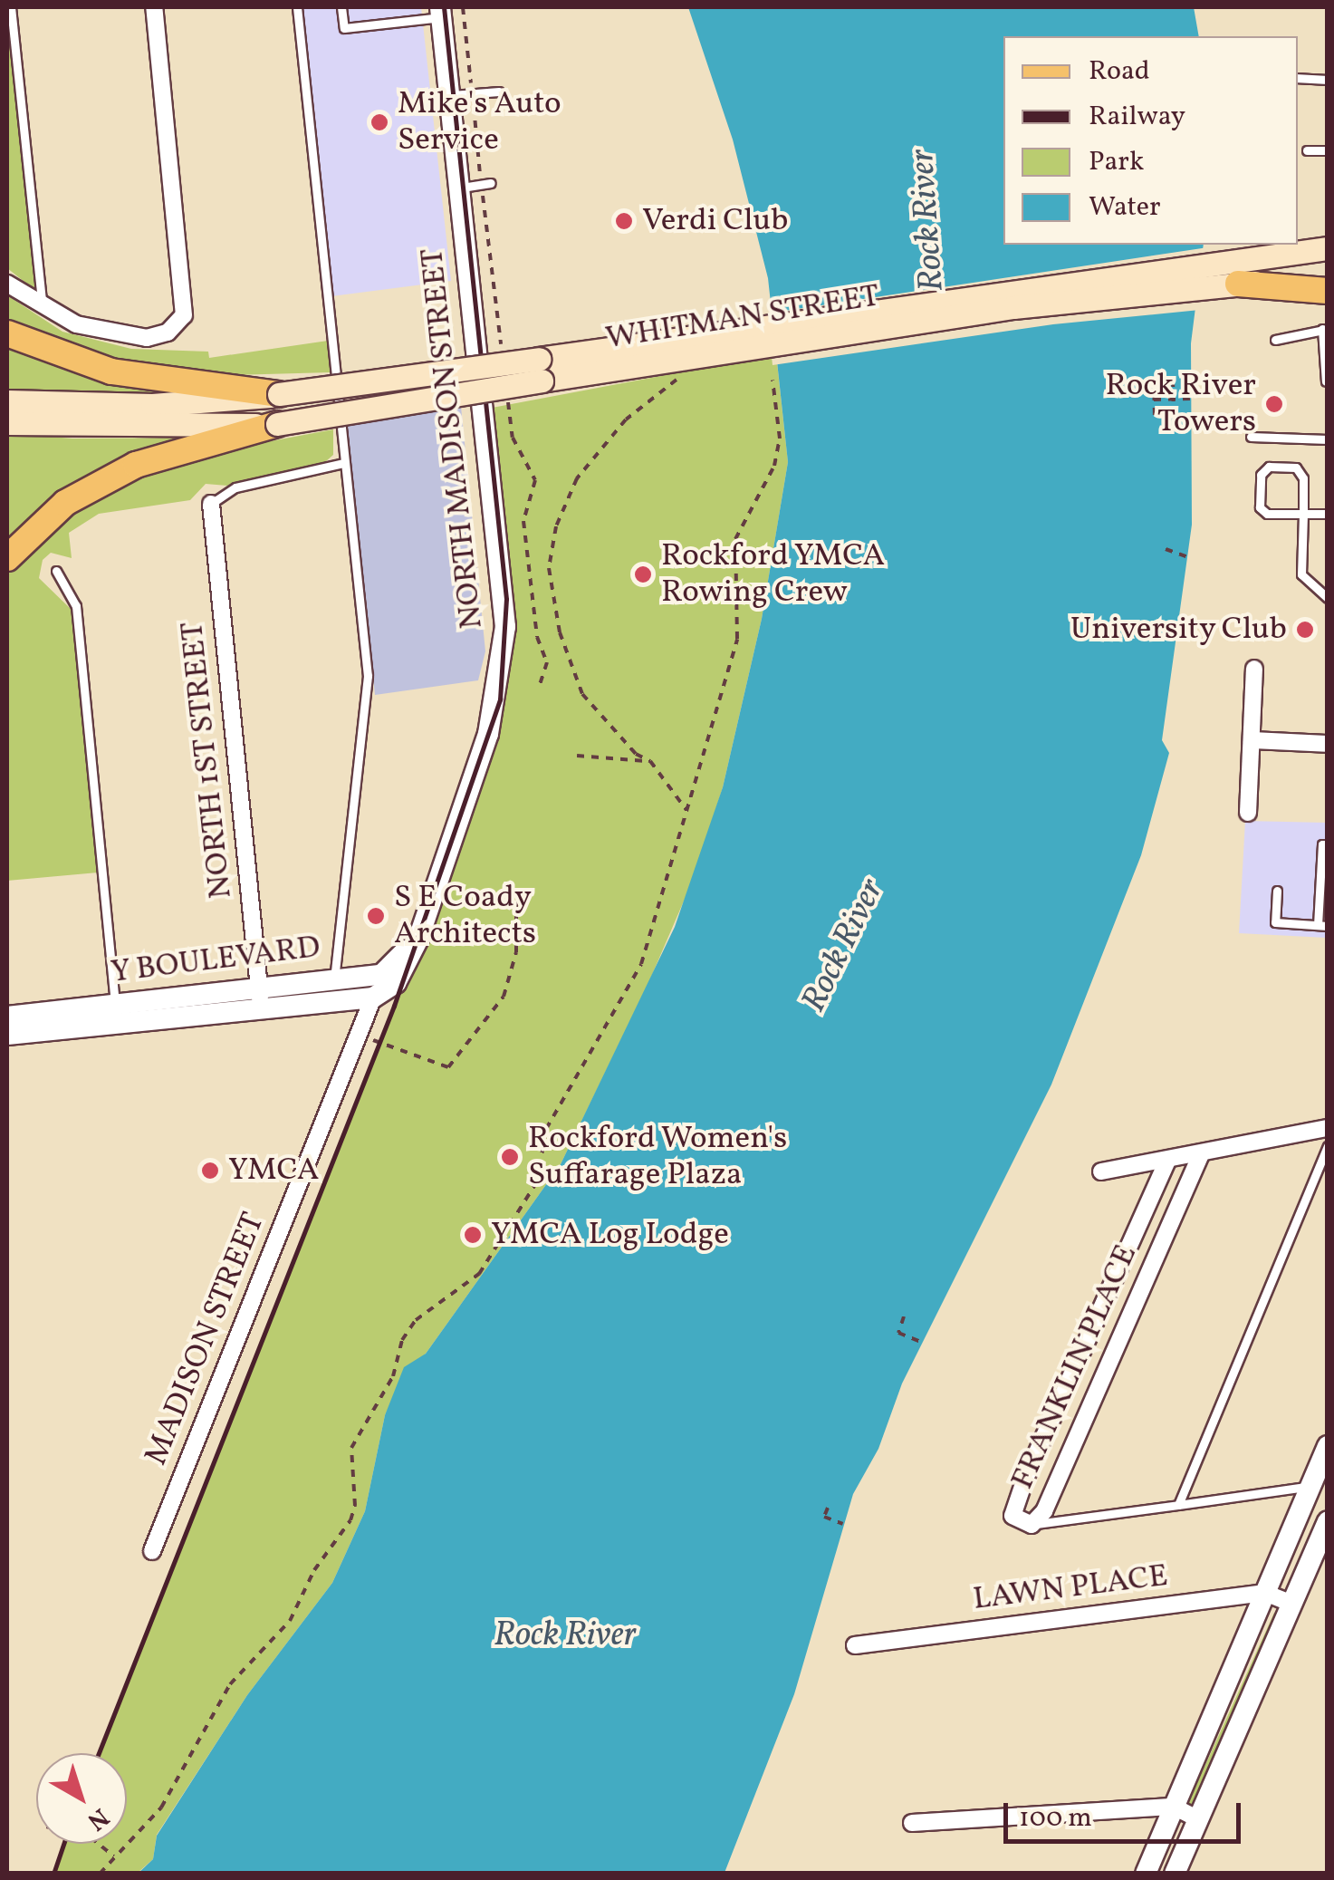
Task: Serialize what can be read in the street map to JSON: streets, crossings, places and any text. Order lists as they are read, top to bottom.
{
  "streets": {
    "main road": ["WHITMAN STREET"],
    "street": [
      "NORTH MADISON STREET",
      "NORTH 1ST STREET",
      "Y BOULEVARD",
      "MADISON STREET",
      "FRANKLIN PLACE",
      "LAWN PLACE"
    ]
  },
  "crossings": [
    ["NORTH MADISON STREET", "Y BOULEVARD"],
    ["NORTH MADISON STREET", "MADISON STREET"],
    ["NORTH 1ST STREET", "Y BOULEVARD"],
    ["Y BOULEVARD", "MADISON STREET"]
  ],
  "water": ["Rock River"],
  "places": [
    "Mike's Auto Service",
    "Verdi Club",
    "Rock River Towers",
    "Rockford YMCA Rowing Crew",
    "University Club",
    "S E Coady Architects",
    "Rockford Women's Suffarage Plaza",
    "YMCA",
    "YMCA Log Lodge"
  ],
  "legend": [
    "Road",
    "Railway",
    "Park",
    "Water"
  ],
  "scale_bar": "100 m",
  "north": "bottom right"
}
